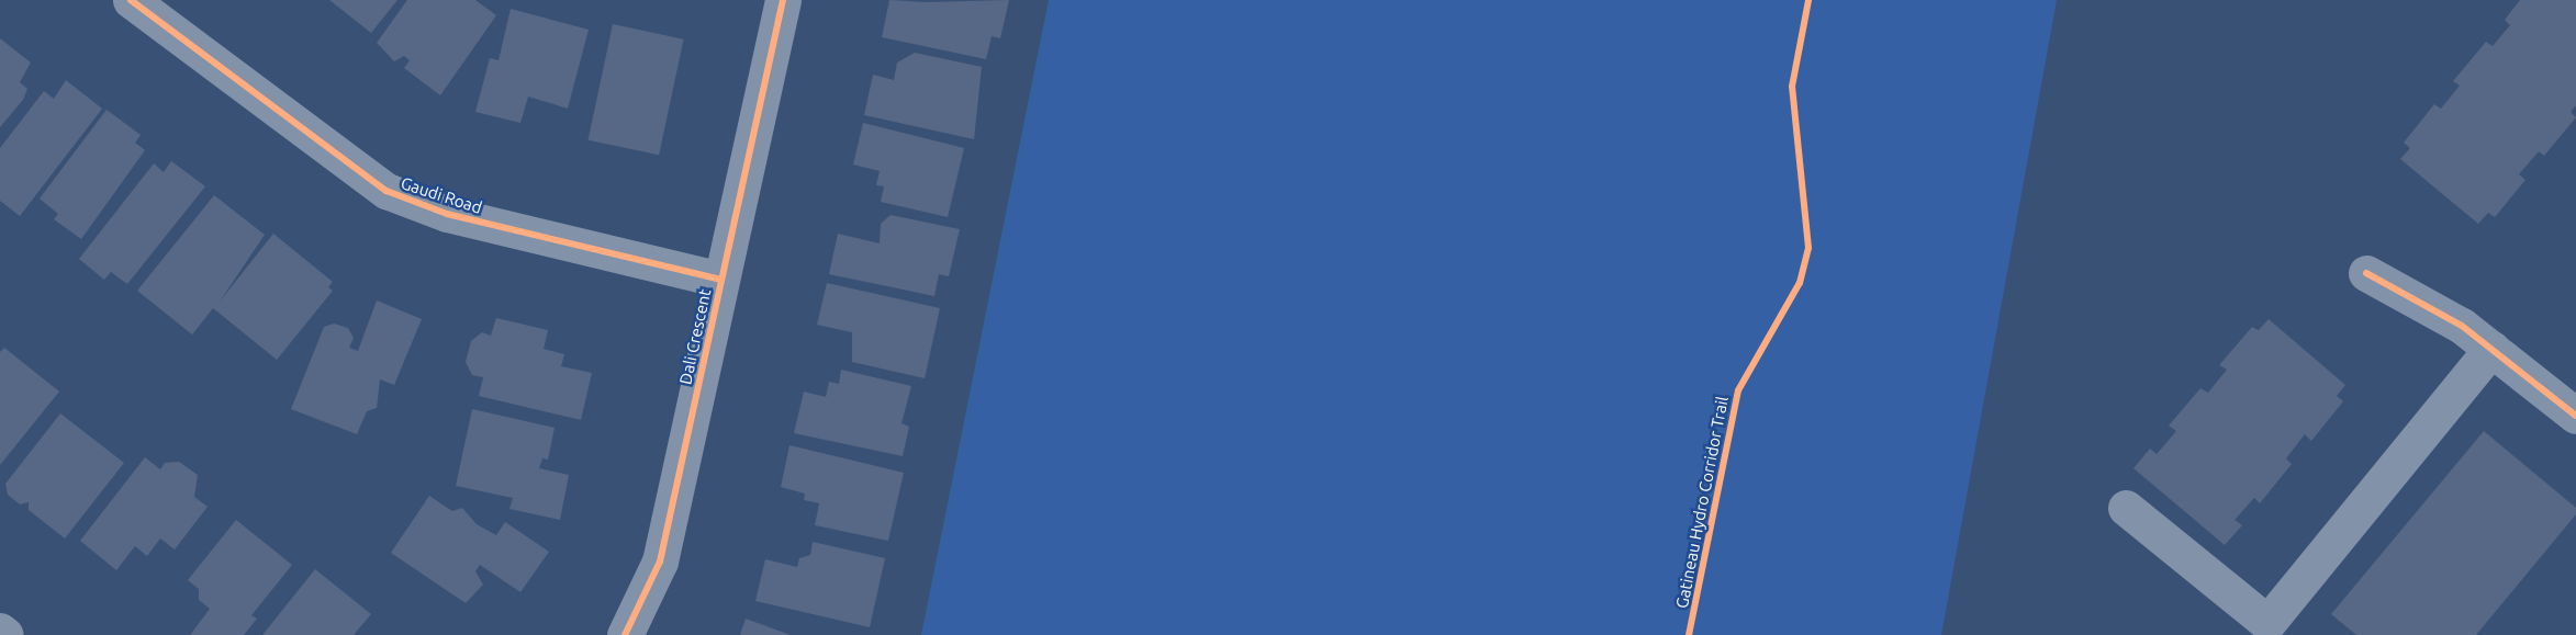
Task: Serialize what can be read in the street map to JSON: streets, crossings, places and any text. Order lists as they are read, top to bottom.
{
  "streets": {
    "street": ["Gaudi Road", "Dali Crescent"],
    "cycle path": ["Gatineau Hydro Corridor Trail"]
  },
  "crossings": [
    ["Gaudi Road", "Dali Crescent"]
  ]
}
